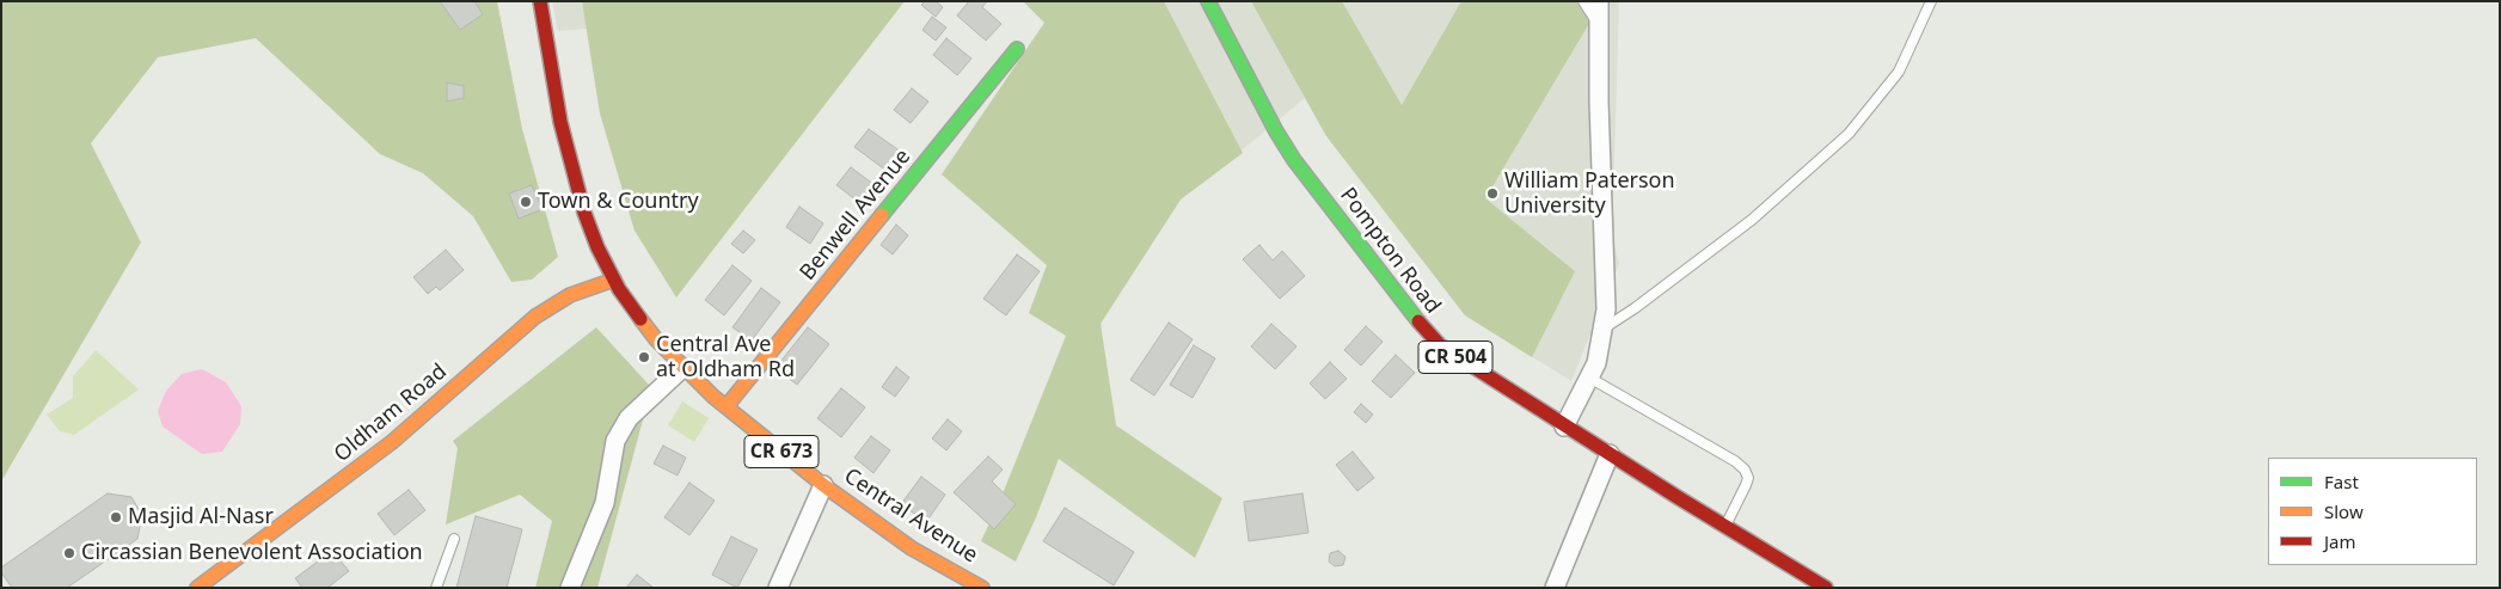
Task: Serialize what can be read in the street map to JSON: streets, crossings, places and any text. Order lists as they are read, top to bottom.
{
  "streets": {
    "main road": [
      "Benwell Avenue",
      "Pompton Road",
      "CR 504",
      "Oldham Road",
      "CR 673",
      "Central Avenue"
    ]
  },
  "crossings": [
    ["Benwell Avenue", "Central Avenue"],
    ["Oldham Road", "CR 673"],
    ["Oldham Road", "Central Avenue"],
    ["CR 673", "Central Avenue"]
  ],
  "places": [
    "William Paterson University",
    "Town & Country",
    "Central Ave at Oldham Rd",
    "Masjid Al-Nasr",
    "Circassian Benevolent Association"
  ],
  "legend": ["Fast", "Slow", "Jam"]
}
